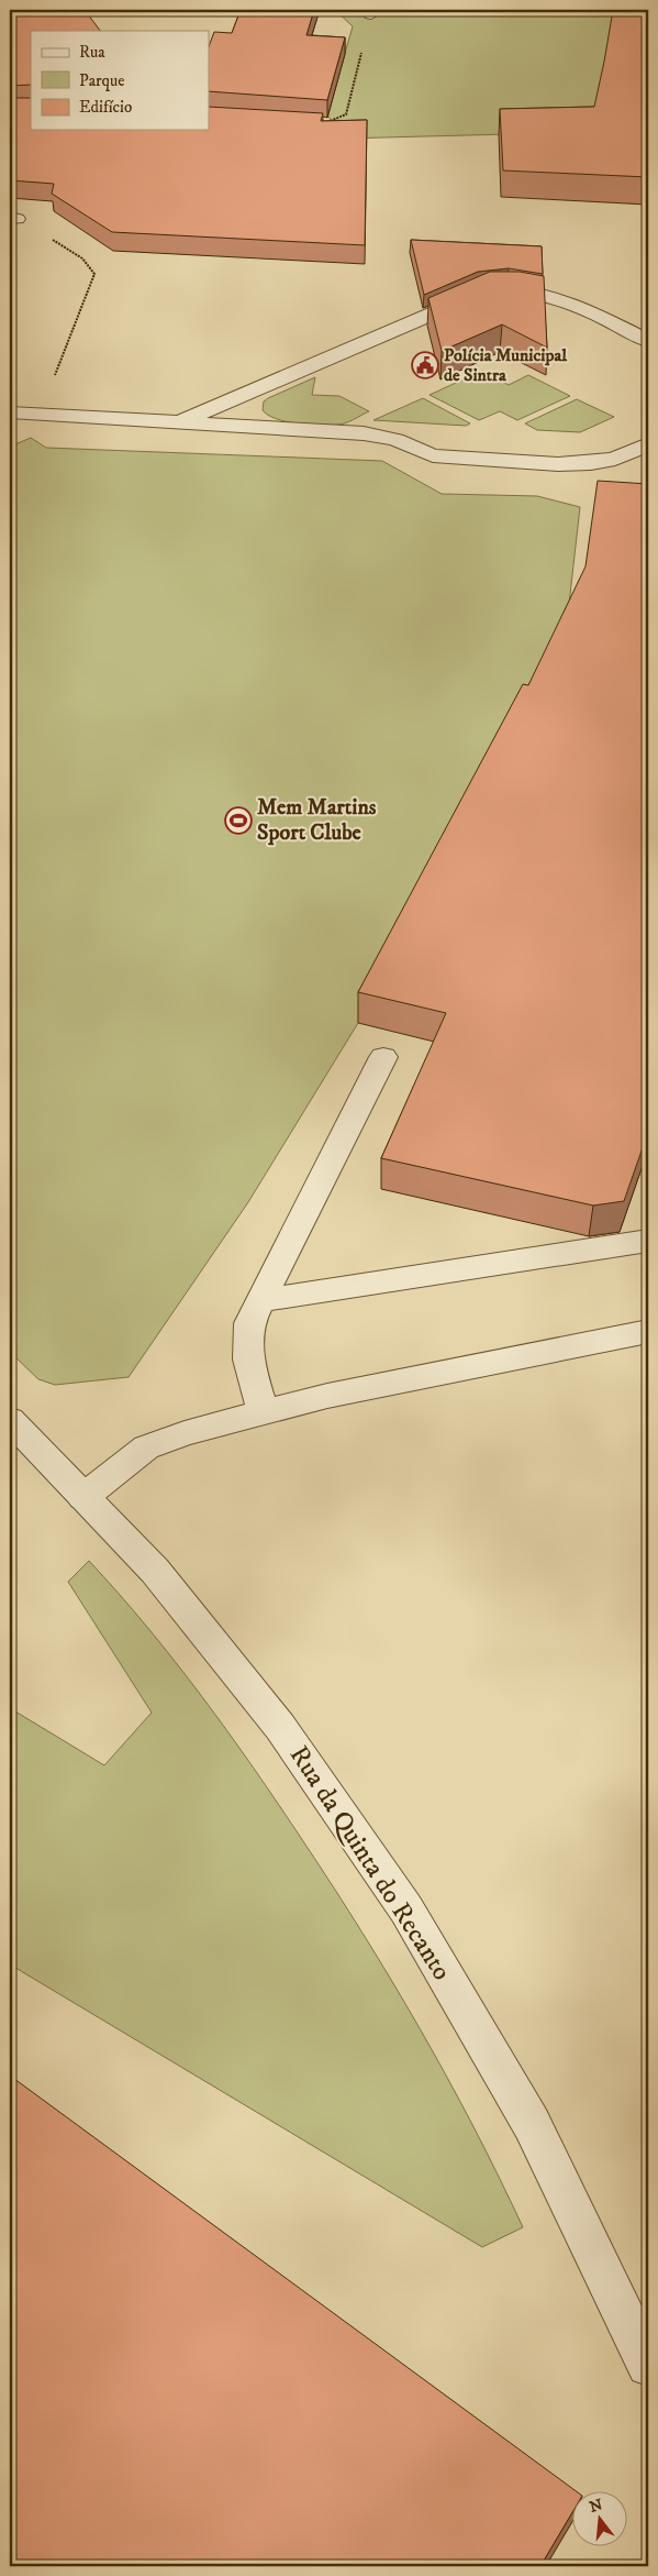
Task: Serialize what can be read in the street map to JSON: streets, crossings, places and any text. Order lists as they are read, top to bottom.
{
  "streets": {
    "street": ["Rua da Quinta do Recanto"]
  },
  "places": {
    "public building": ["Polícia Municipal de Sintra"],
    "sports": ["Mem Martins Sport Clube"]
  },
  "legend": ["Rua", "Parque", "Edifício"],
  "north": "top"
}
